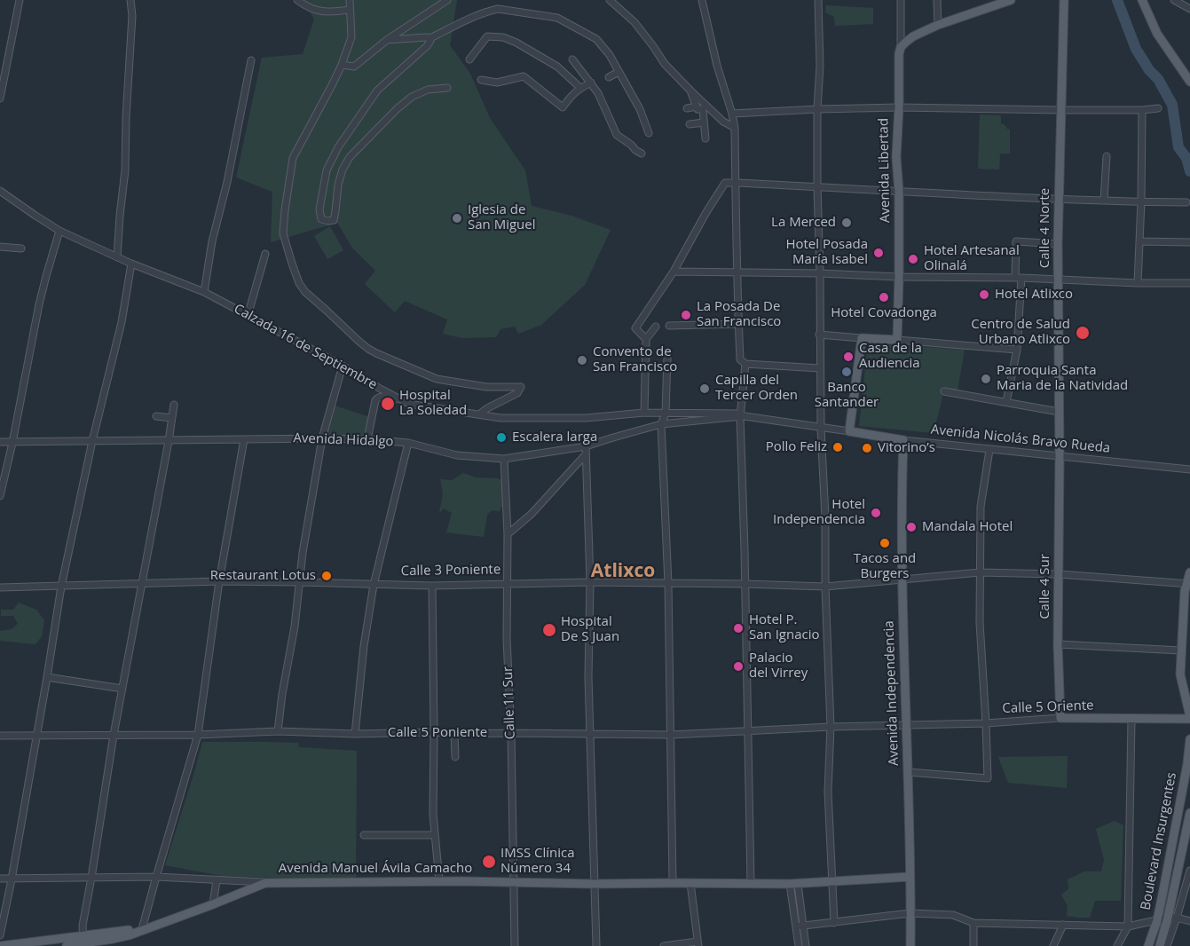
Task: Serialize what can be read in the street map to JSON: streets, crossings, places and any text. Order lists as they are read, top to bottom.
{
  "streets": {
    "main road": [
      "Avenida Libertad",
      "Calle 4 Norte",
      "Avenida Nicolás Bravo Rueda",
      "Calle 4 Sur",
      "Avenida Independencia",
      "Calle 5 Oriente",
      "Boulevard Insurgentes",
      "Avenida Manuel Ávila Camacho"
    ],
    "street": [
      "Calzada 16 de Septiembre",
      "Avenida Hidalgo",
      "Calle 3 Poniente",
      "Calle 11 Sur",
      "Calle 5 Poniente"
    ]
  },
  "crossings": [
    ["Calle 4 Norte", "Avenida Nicolás Bravo Rueda"],
    ["Calle 4 Norte", "Calle 4 Sur"],
    ["Calzada 16 de Septiembre", "Avenida Hidalgo"],
    ["Avenida Nicolás Bravo Rueda", "Avenida Hidalgo"],
    ["Avenida Nicolás Bravo Rueda", "Calle 4 Sur"],
    ["Avenida Nicolás Bravo Rueda", "Avenida Independencia"],
    ["Avenida Hidalgo", "Calle 11 Sur"],
    ["Calle 3 Poniente", "Calle 4 Sur"],
    ["Calle 3 Poniente", "Avenida Independencia"],
    ["Calle 3 Poniente", "Calle 11 Sur"],
    ["Calle 4 Sur", "Calle 5 Oriente"],
    ["Avenida Independencia", "Calle 5 Oriente"],
    ["Avenida Independencia", "Calle 5 Poniente"],
    ["Avenida Independencia", "Avenida Manuel Ávila Camacho"],
    ["Calle 11 Sur", "Calle 5 Poniente"],
    ["Calle 11 Sur", "Avenida Manuel Ávila Camacho"],
    ["Calle 5 Oriente", "Calle 5 Poniente"]
  ],
  "districts": ["Atlixco"],
  "places": [
    "Iglesia de San Miguel",
    "La Merced",
    "Hotel Posada María Isabel",
    "Hotel Artesanal Olinalá",
    "Hotel Atlixco",
    "Hotel Covadonga",
    "La Posada De San Francisco",
    "Centro de Salud Urbano Atlixco",
    "Casa de la Audiencia",
    "Convento de San Francisco",
    "Banco Santander",
    "Parroquia Santa Maria de la Natividad",
    "Capilla del Tercer Orden",
    "Hospital La Soledad",
    "Escalera larga",
    "Pollo Feliz",
    "Vitorino’s",
    "Hotel Independencia",
    "Mandala Hotel",
    "Tacos and Burgers",
    "Restaurant Lotus",
    "Hotel P. San Ignacio",
    "Hospital De S Juan",
    "Palacio del Virrey",
    "IMSS Clínica Número 34"
  ]
}
